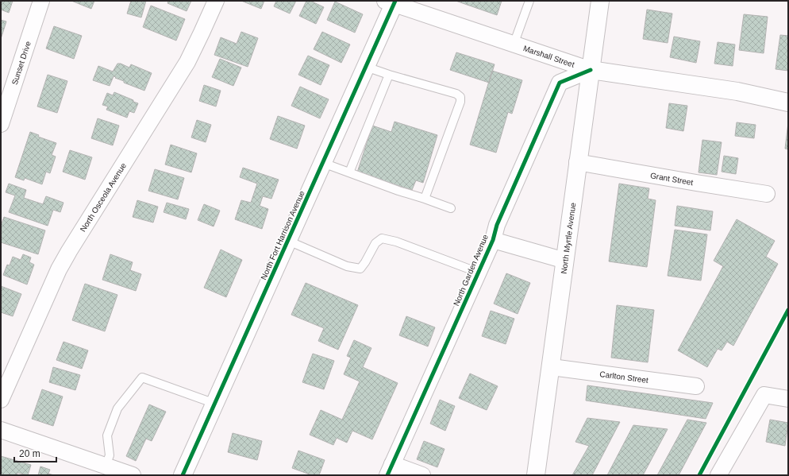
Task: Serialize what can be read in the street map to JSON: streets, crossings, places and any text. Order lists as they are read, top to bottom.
{
  "streets": {
    "main road": ["Marshall Street", "North Fort Harrison Avenue", "North Myrtle Avenue"],
    "street": [
      "Sunset Drive",
      "Grant Street",
      "North Osceola Avenue",
      "North Garden Avenue",
      "Carlton Street"
    ]
  },
  "crossings": [
    ["Marshall Street", "North Fort Harrison Avenue"],
    ["Marshall Street", "North Myrtle Avenue"],
    ["Marshall Street", "North Garden Avenue"],
    ["Grant Street", "North Myrtle Avenue"],
    ["North Myrtle Avenue", "North Garden Avenue"],
    ["North Myrtle Avenue", "Carlton Street"]
  ],
  "scale_bar": "20 m"
}
